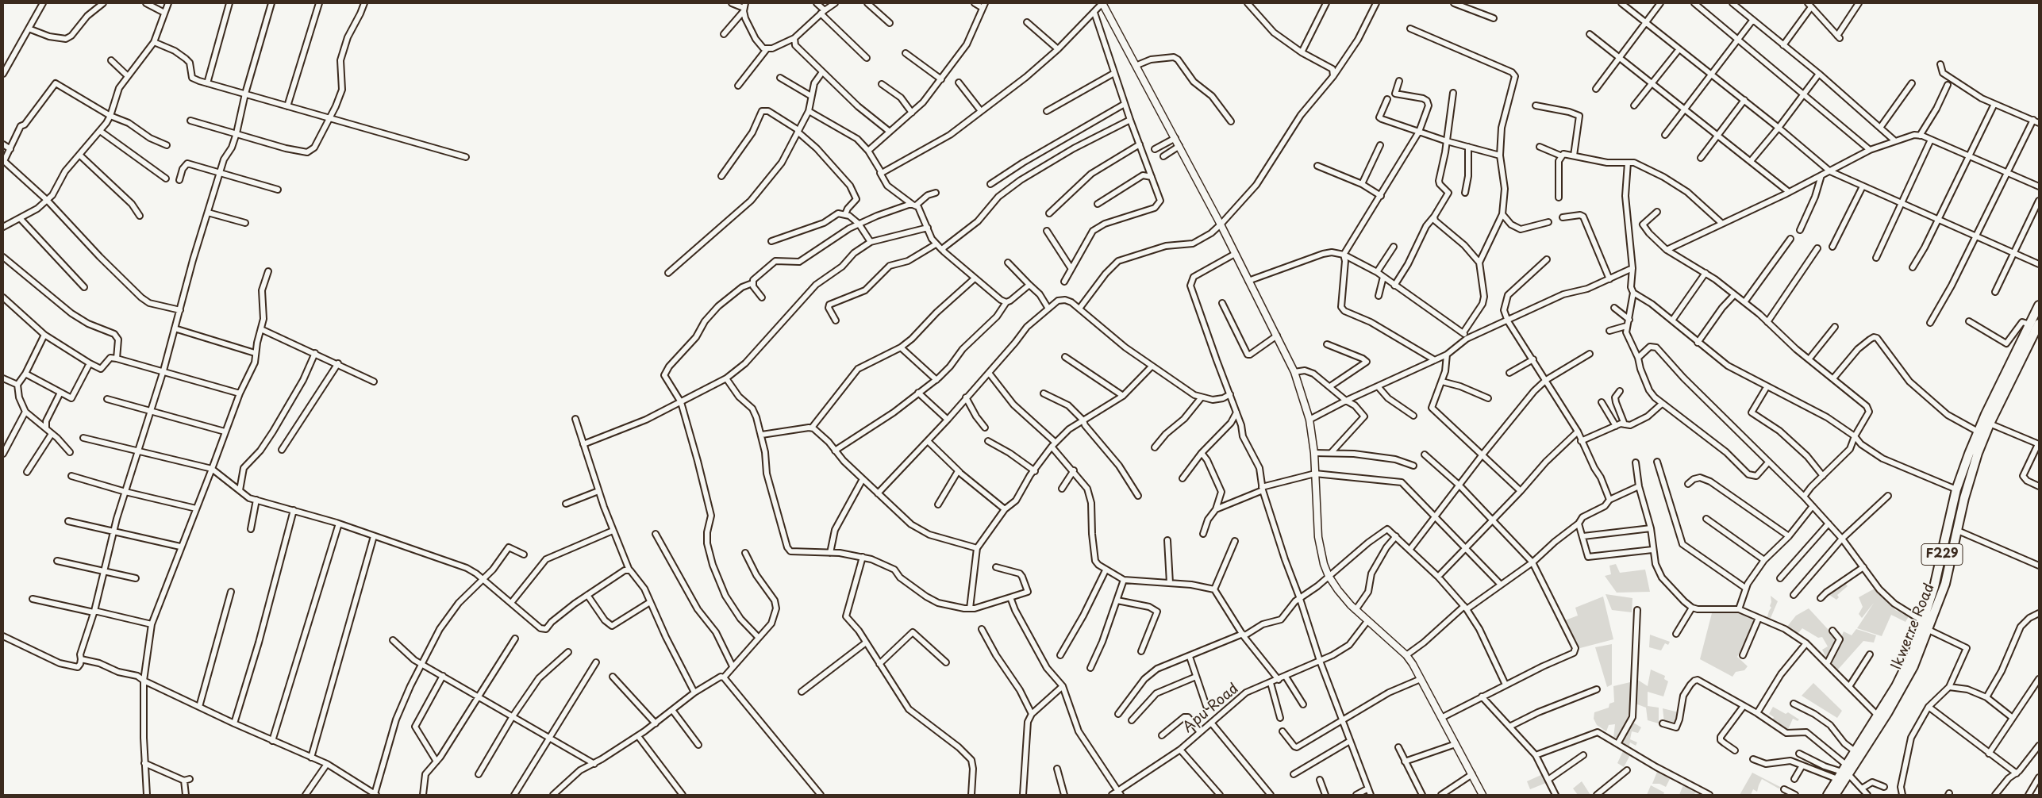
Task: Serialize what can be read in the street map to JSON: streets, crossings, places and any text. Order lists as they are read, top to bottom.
{
  "streets": {
    "main road": ["F229", "Ikwerre Road"],
    "street": ["Apu Road"]
  },
  "crossings": [
    ["F229", "Ikwerre Road"]
  ]
}
